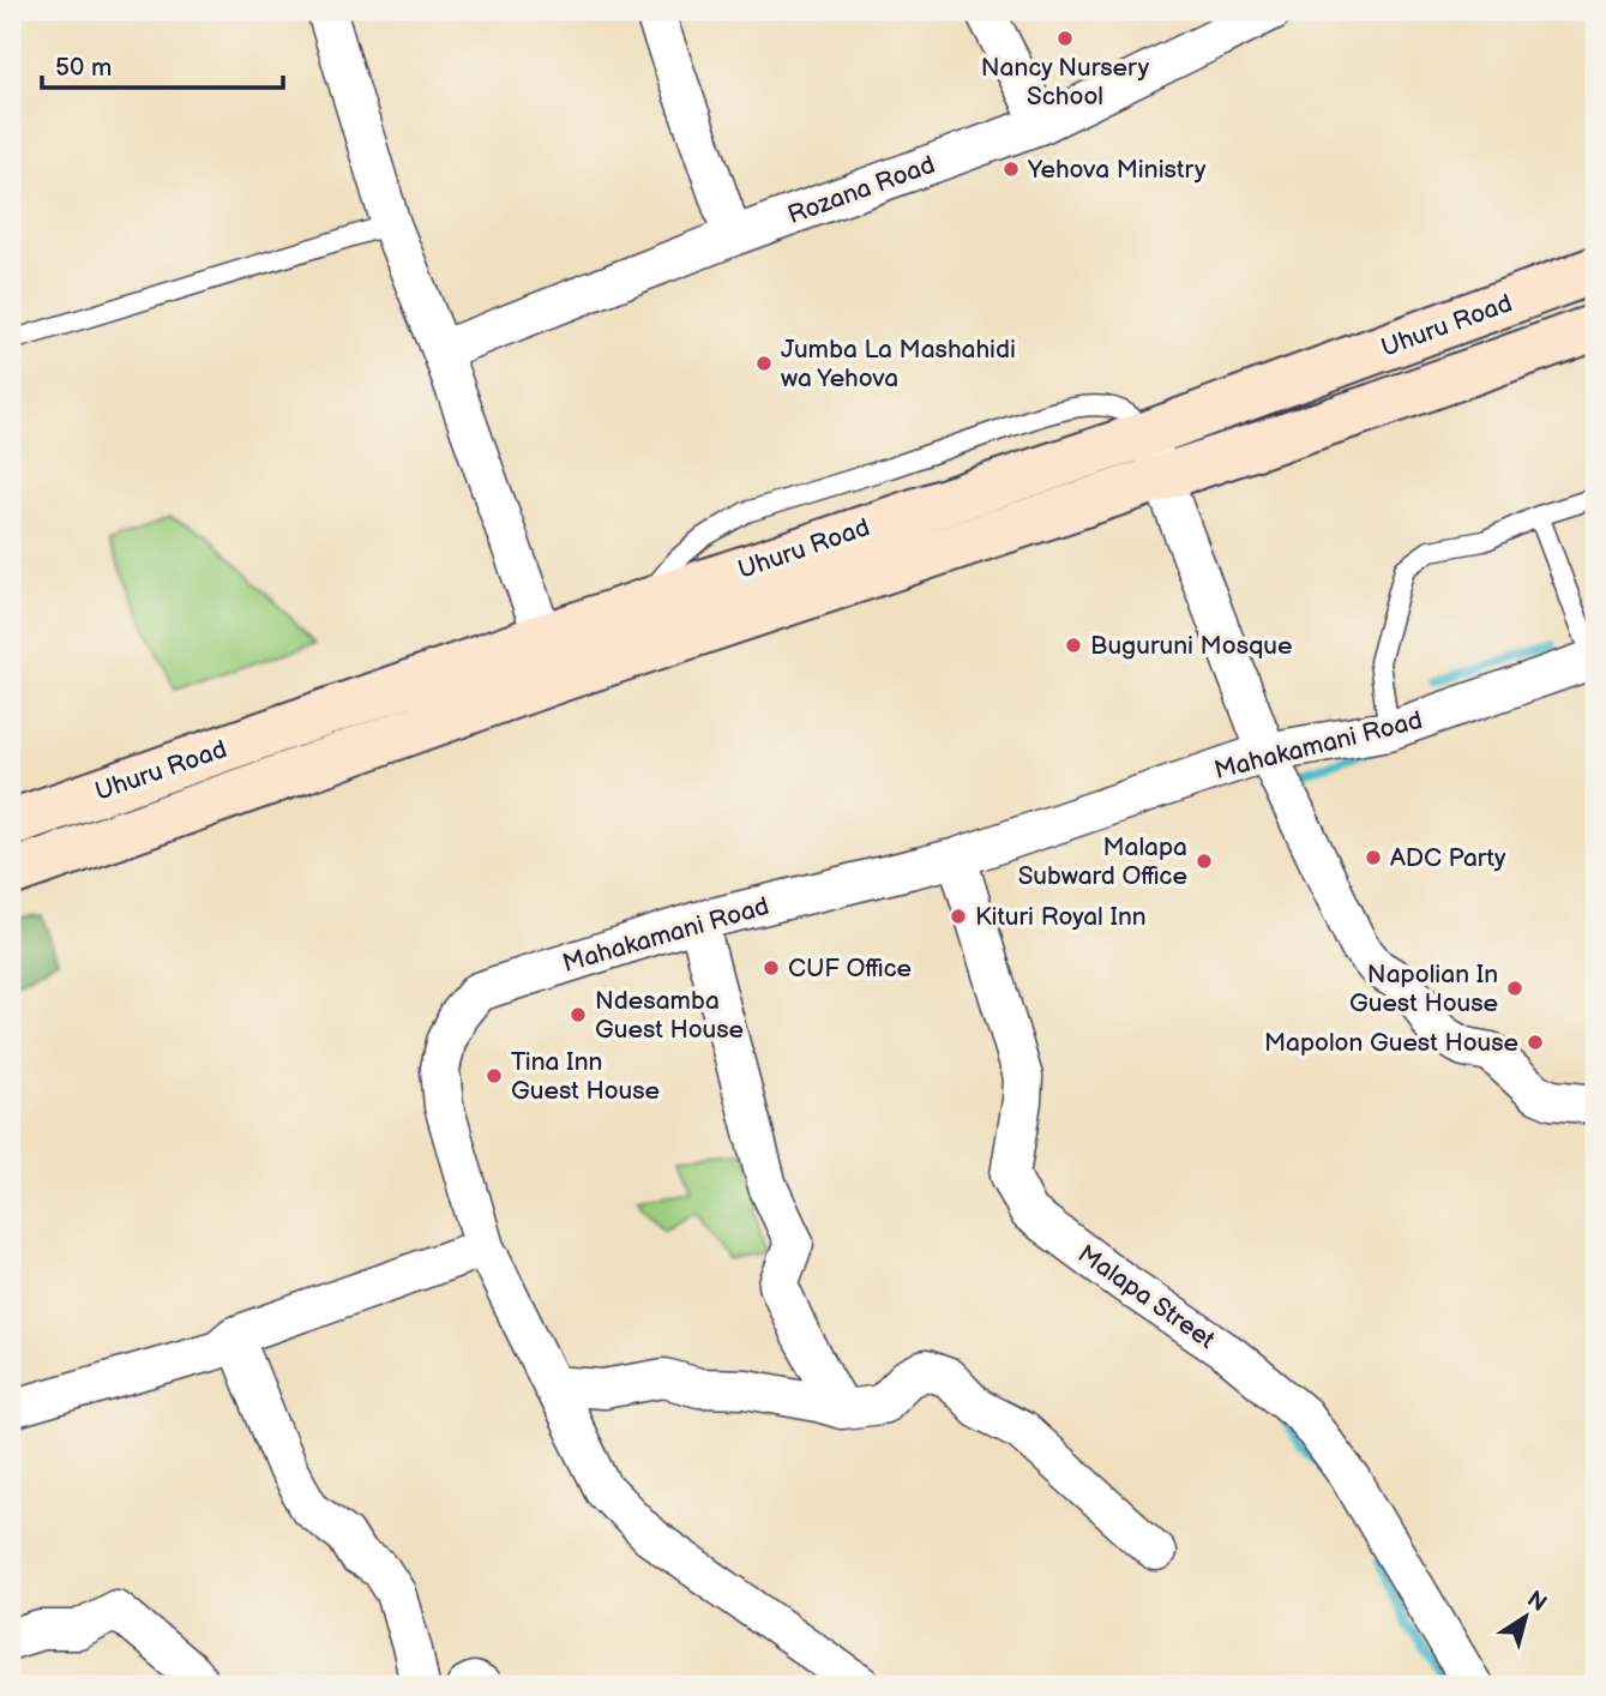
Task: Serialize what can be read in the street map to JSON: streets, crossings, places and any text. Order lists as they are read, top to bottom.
{
  "streets": {
    "main road": ["Uhuru Road"],
    "street": ["Rozana Road", "Mahakamani Road", "Malapa Street"]
  },
  "crossings": [
    ["Mahakamani Road", "Malapa Street"]
  ],
  "places": [
    "Nancy Nursery School",
    "Yehova Ministry",
    "Jumba La Mashahidi wa Yehova",
    "Buguruni Mosque",
    "ADC Party",
    "Malapa Subward Office",
    "Kituri Royal Inn",
    "CUF Office",
    "Napolian In Guest House",
    "Ndesamba Guest House",
    "Mapolon Guest House",
    "Tina Inn Guest House"
  ],
  "scale_bar": "50 m",
  "north": "top right"
}
